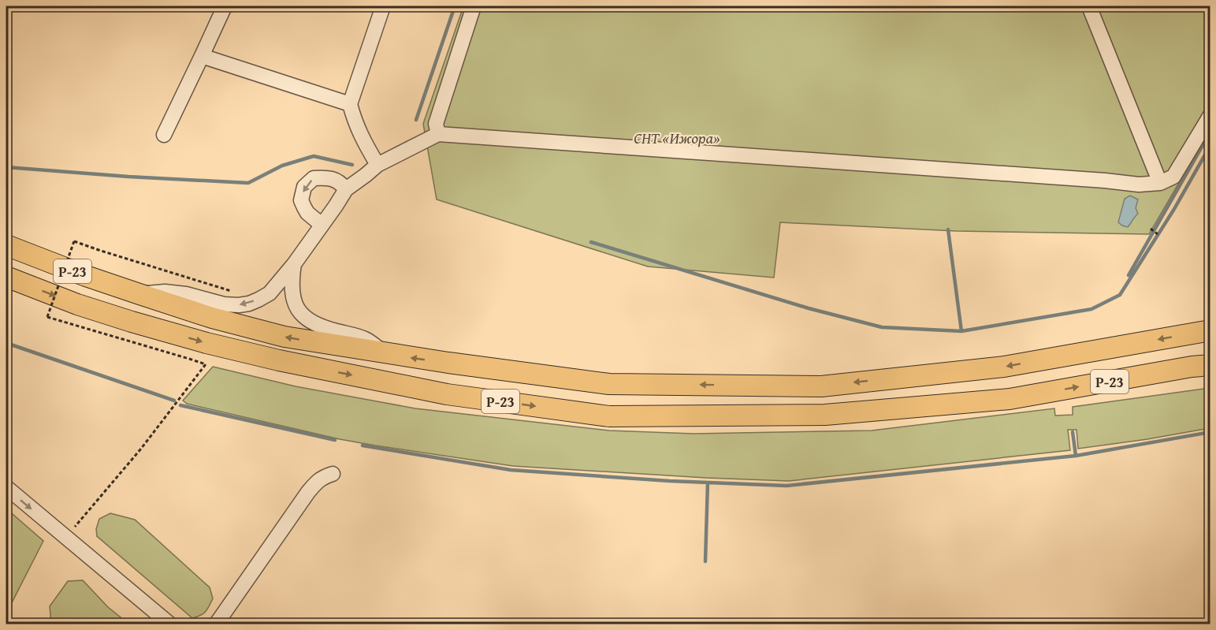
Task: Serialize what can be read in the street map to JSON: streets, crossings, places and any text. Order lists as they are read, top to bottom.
{
  "streets": {
    "highway": ["Р-23"]
  },
  "parks": ["СНТ «Ижора»"]
}
